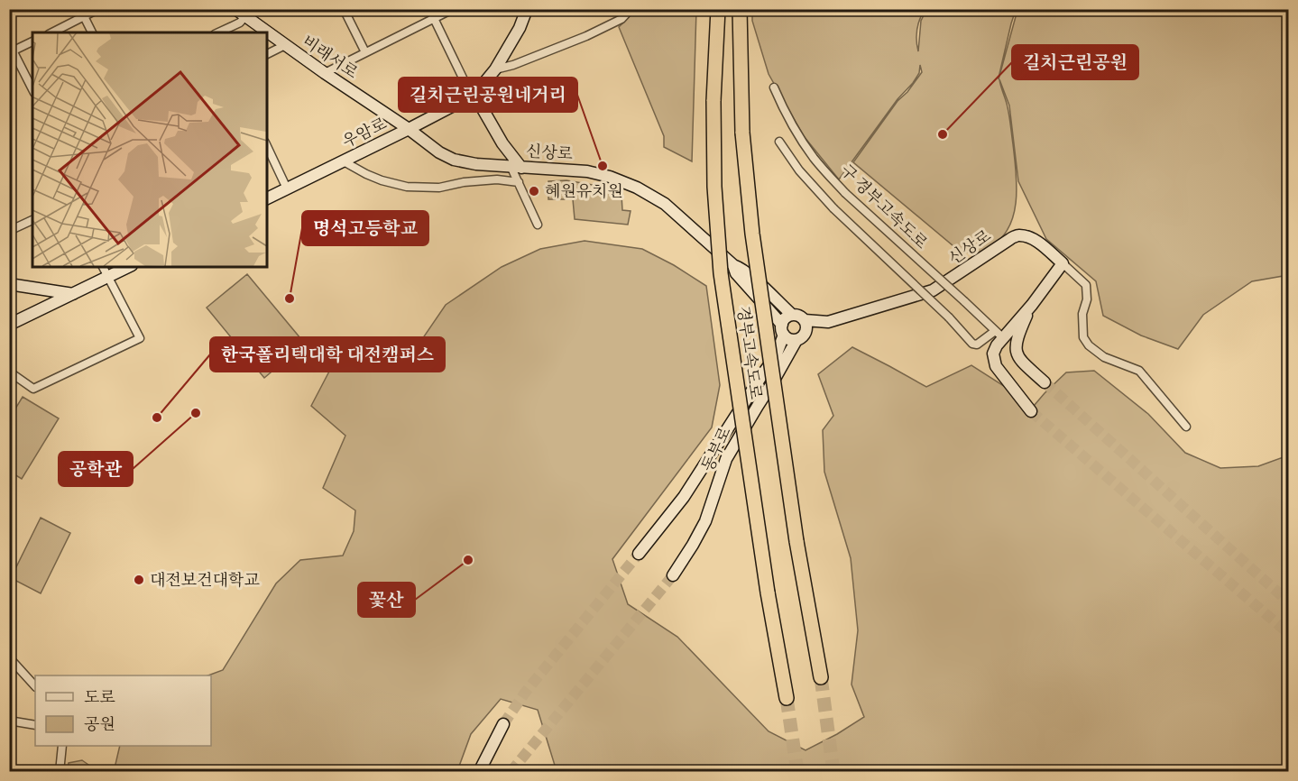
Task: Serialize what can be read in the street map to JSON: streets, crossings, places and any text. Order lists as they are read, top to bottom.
{
  "streets": {
    "highway": ["경부고속도로"],
    "main road": [
      "비래서로",
      "우암로",
      "신상로",
      "동부로"
    ],
    "street": ["구 경부고속도로"]
  },
  "crossings": [
    ["비래서로", "우암로"],
    ["비래서로", "신상로"],
    ["우암로", "신상로"]
  ],
  "places": [
    "길치근린공원",
    "길치근린공원네거리",
    "혜원유치원",
    "명석고등학교",
    "공학관",
    "한국폴리텍대학 대전캠퍼스",
    "꽃산",
    "대전보건대학교"
  ],
  "legend": ["도로", "공원"]
}
